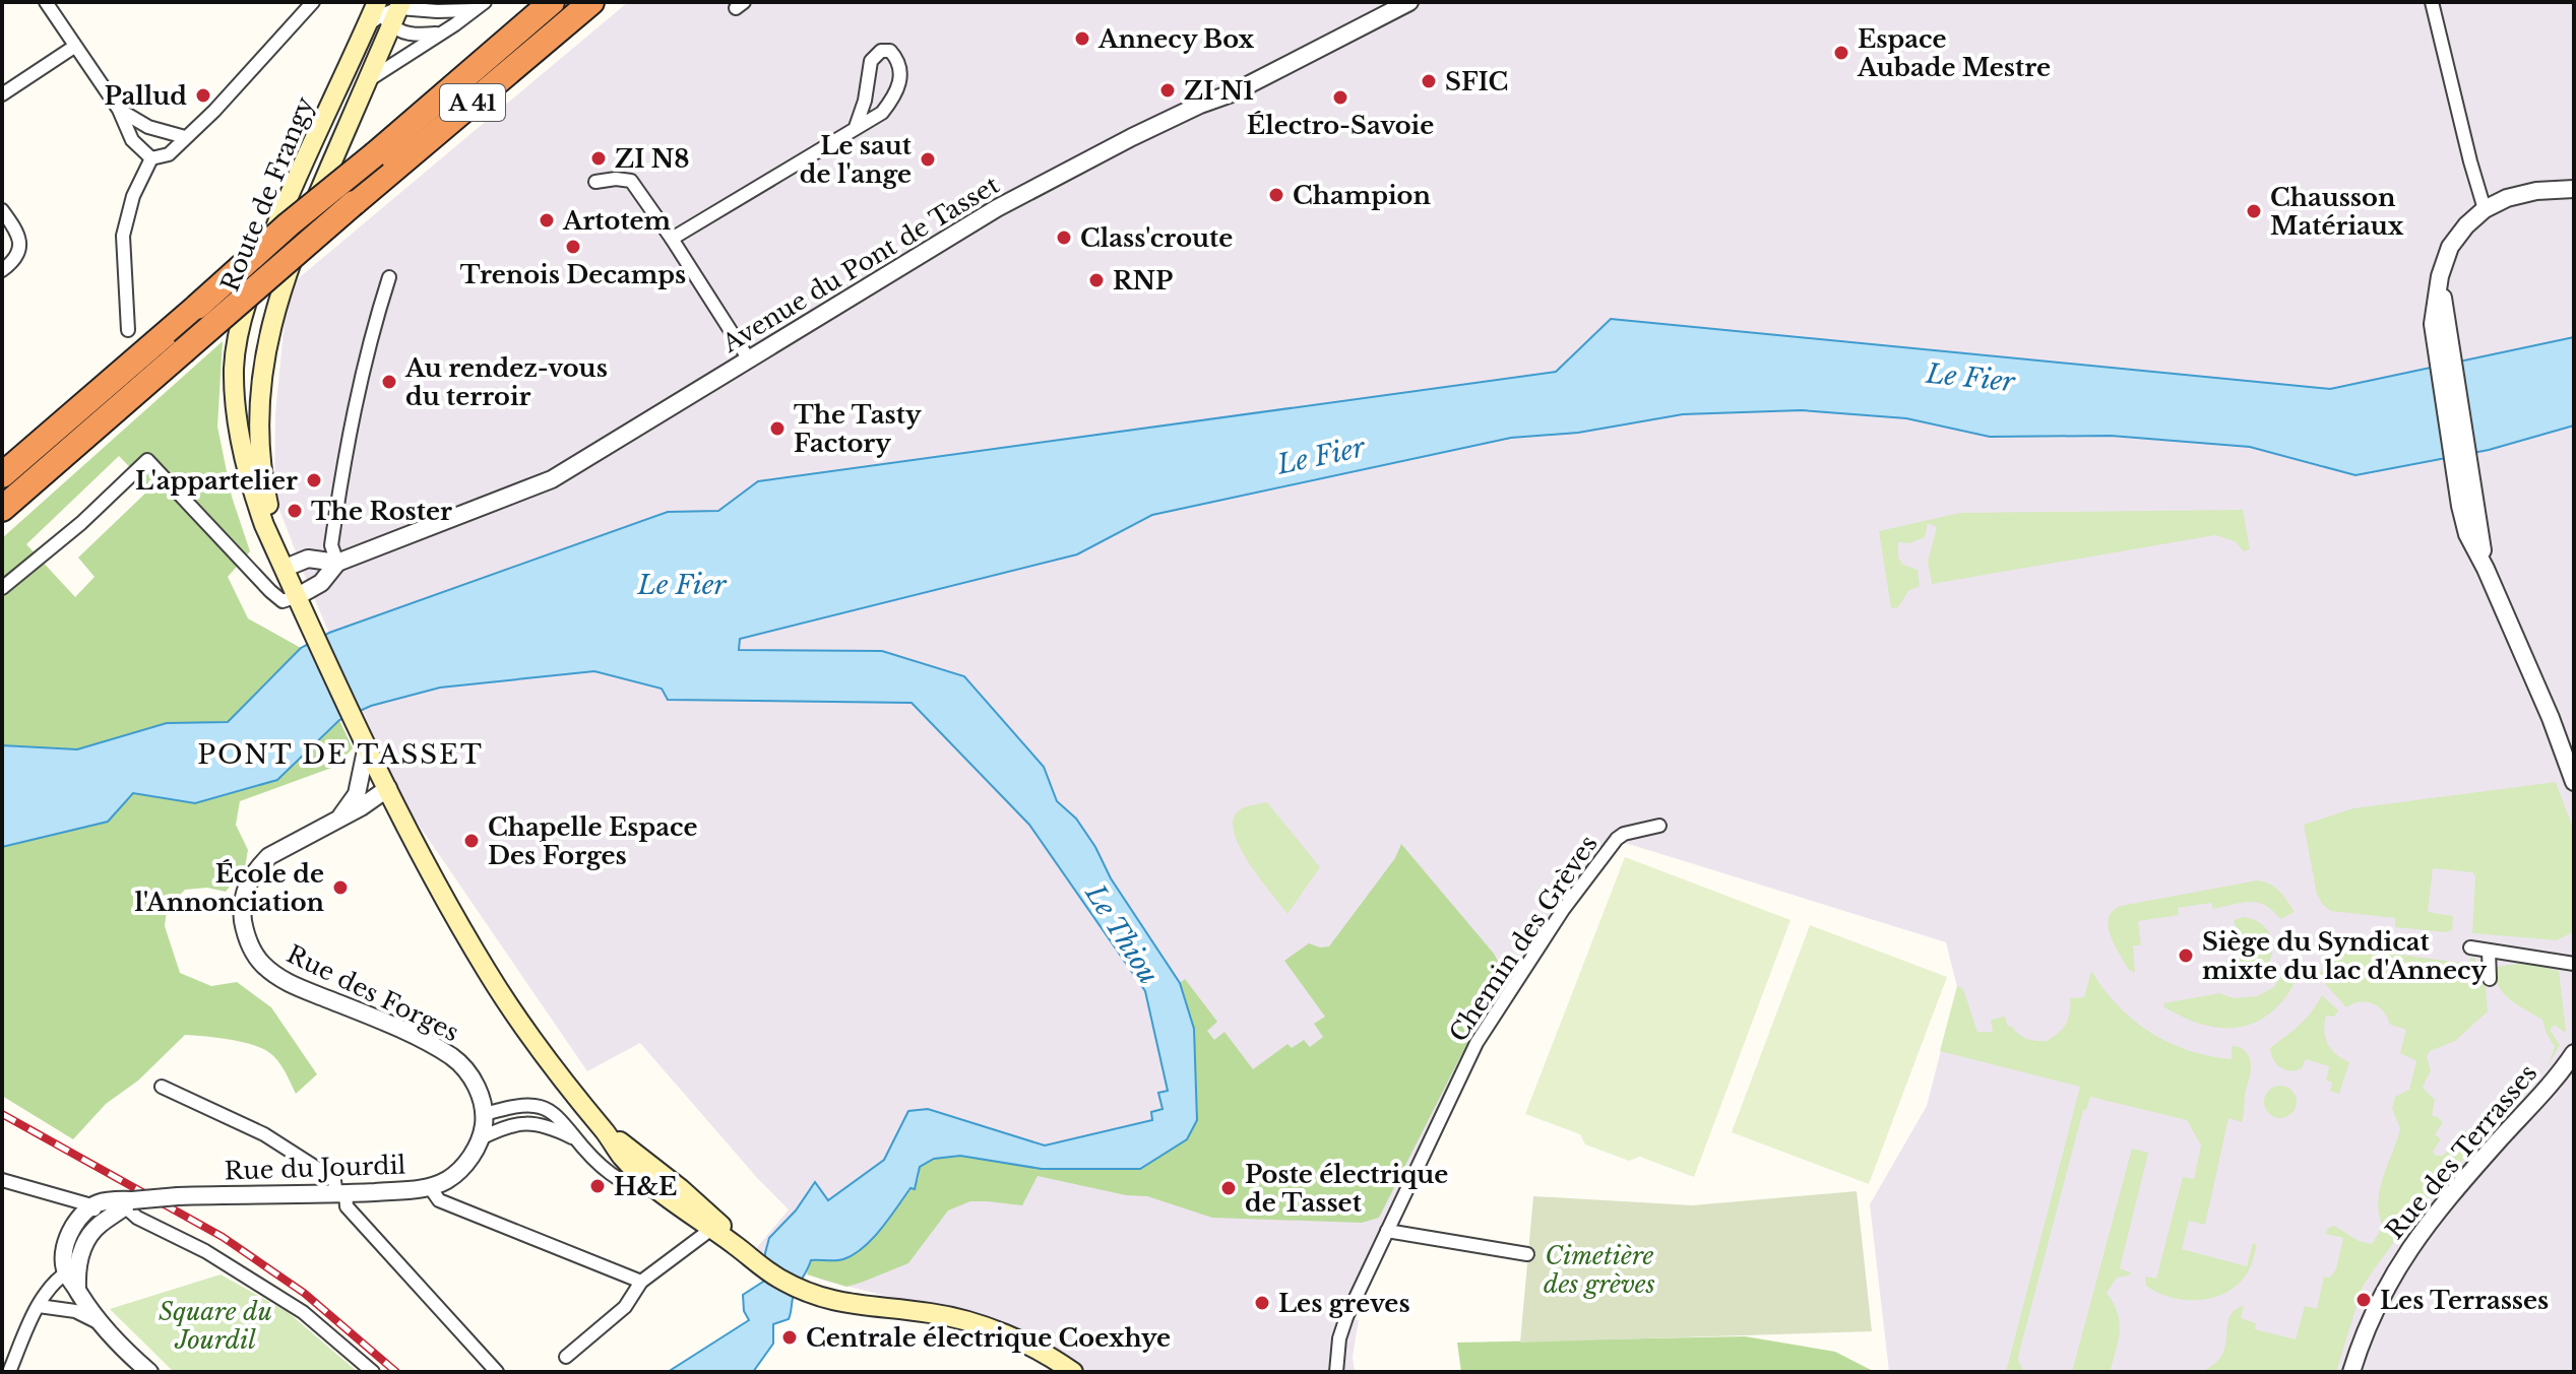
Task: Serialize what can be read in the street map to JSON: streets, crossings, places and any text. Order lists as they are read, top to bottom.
{
  "streets": {
    "highway": ["A 41"],
    "main road": ["Route de Frangy"],
    "street": [
      "Avenue du Pont de Tasset",
      "Chemin des Grèves",
      "Rue des Forges",
      "Rue des Terrasses",
      "Rue du Jourdil"
    ]
  },
  "crossings": [
    ["Route de Frangy", "Avenue du Pont de Tasset"],
    ["Rue des Forges", "Rue du Jourdil"]
  ],
  "districts": ["PONT DE TASSET"],
  "water": ["Le Fier", "Le Thiou"],
  "parks": ["Cimetière des grèves", "Square du Jourdil"],
  "places": [
    "Annecy Box",
    "Espace Aubade Mestre",
    "SFIC",
    "ZI N1",
    "Pallud",
    "Électro-Savoie",
    "ZI N8",
    "Le saut de l'ange",
    "Champion",
    "Chausson Matériaux",
    "Artotem",
    "Class'croute",
    "Trenois Decamps",
    "RNP",
    "Au rendez-vous du terroir",
    "The Tasty Factory",
    "L'appartelier",
    "The Roster",
    "Chapelle Espace Des Forges",
    "École de l'Annonciation",
    "Siège du Syndicat mixte du lac d'Annecy",
    "H&E",
    "Poste électrique de Tasset",
    "Les Terrasses",
    "Les greves",
    "Centrale électrique Coexhye"
  ]
}
